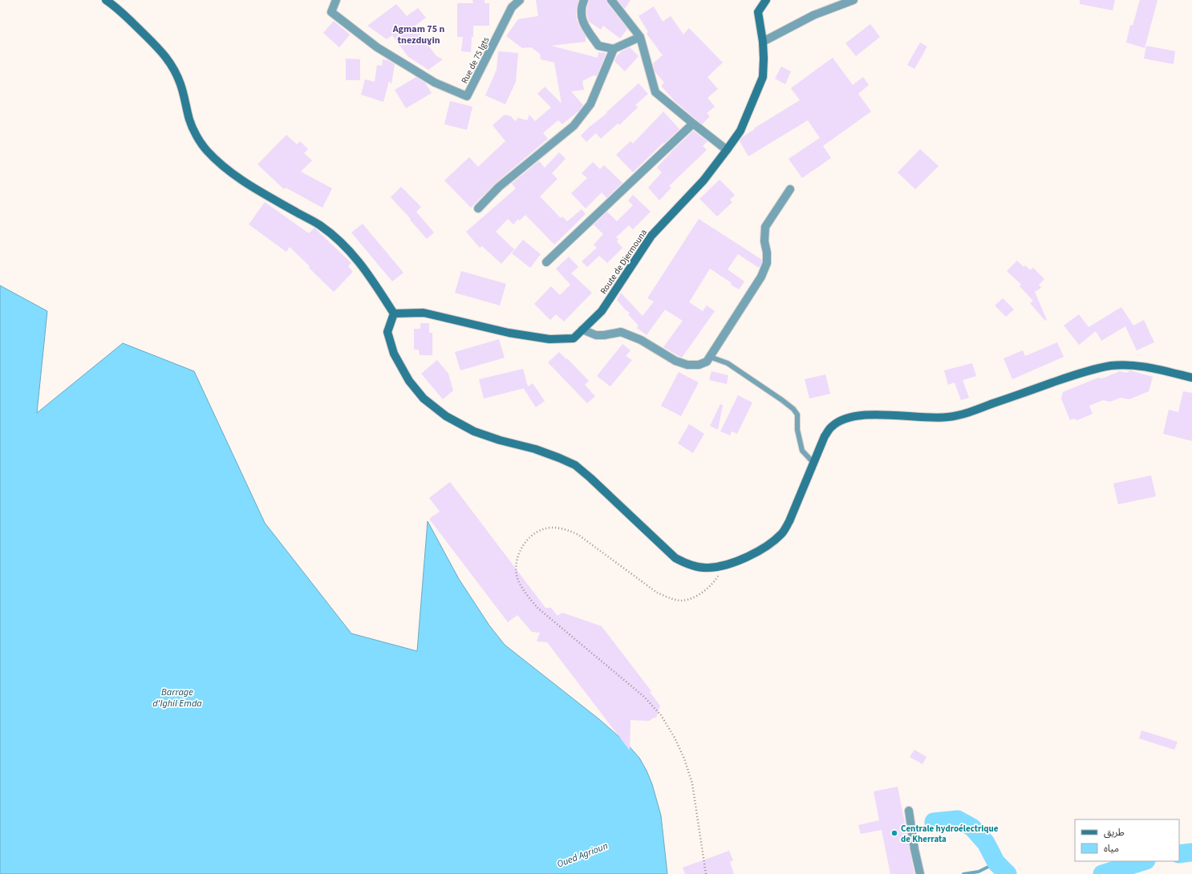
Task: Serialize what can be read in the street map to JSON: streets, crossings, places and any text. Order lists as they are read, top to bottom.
{
  "streets": {
    "main road": ["Route de Djermouna"],
    "street": ["Rue de 75 lgts"]
  },
  "districts": ["Agmam 75 n tnezduɣin"],
  "water": ["Barrage d'Ighil Emda", "Oued Agrioun"],
  "places": ["Centrale hydroélectrique de Kherrata"],
  "legend": ["طريق", "مياه"]
}
